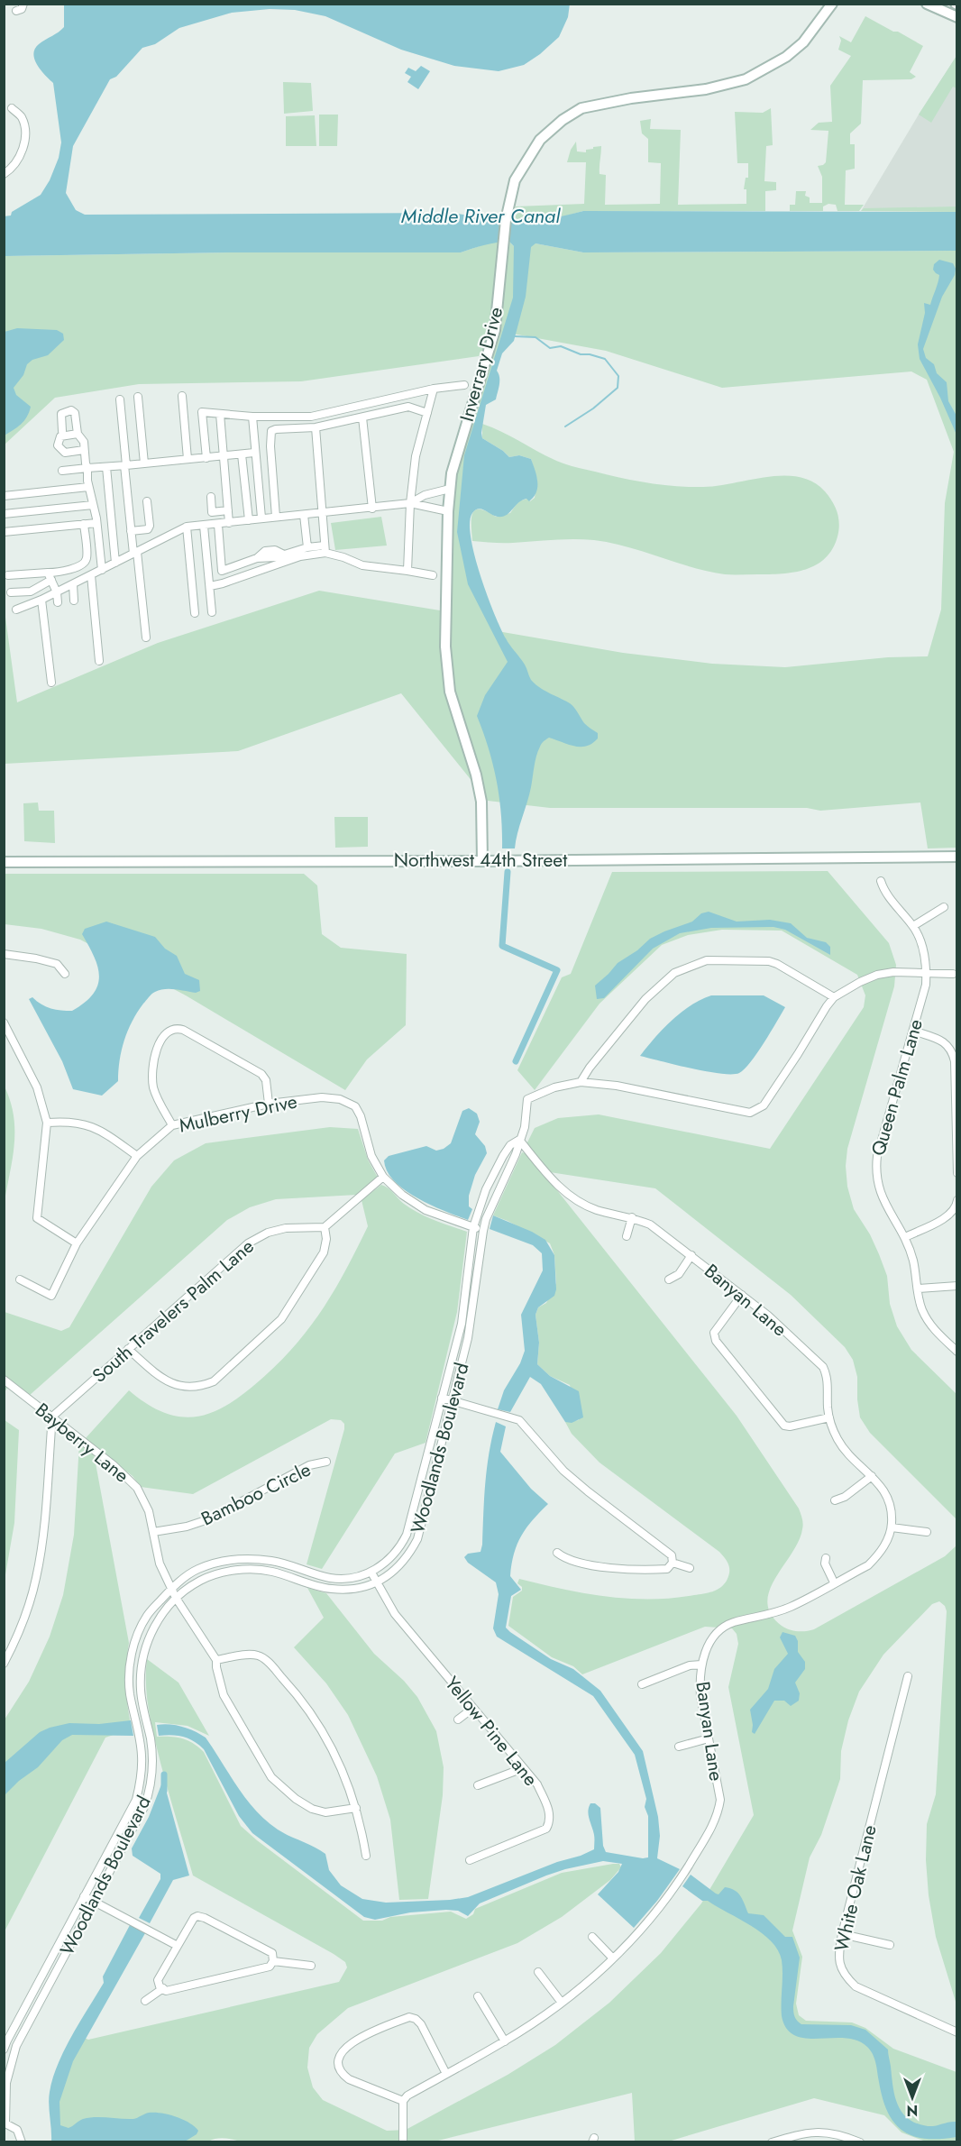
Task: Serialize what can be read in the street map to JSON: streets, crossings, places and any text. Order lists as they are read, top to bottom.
{
  "streets": {
    "street": [
      "Inverrary Drive",
      "Northwest 44th Street",
      "Queen Palm Lane",
      "Mulberry Drive",
      "Banyan Lane",
      "South Travelers Palm Lane",
      "Bayberry Lane",
      "Woodlands Boulevard",
      "Bamboo Circle",
      "Yellow Pine Lane",
      "White Oak Lane"
    ]
  },
  "crossings": [
    ["Inverrary Drive", "Northwest 44th Street"],
    ["Mulberry Drive", "Woodlands Boulevard"],
    ["Banyan Lane", "Woodlands Boulevard"],
    ["South Travelers Palm Lane", "Bayberry Lane"],
    ["Bayberry Lane", "Woodlands Boulevard"],
    ["Bayberry Lane", "Bamboo Circle"],
    ["Woodlands Boulevard", "Yellow Pine Lane"]
  ],
  "water": ["Middle River Canal"],
  "north": "bottom"
}
